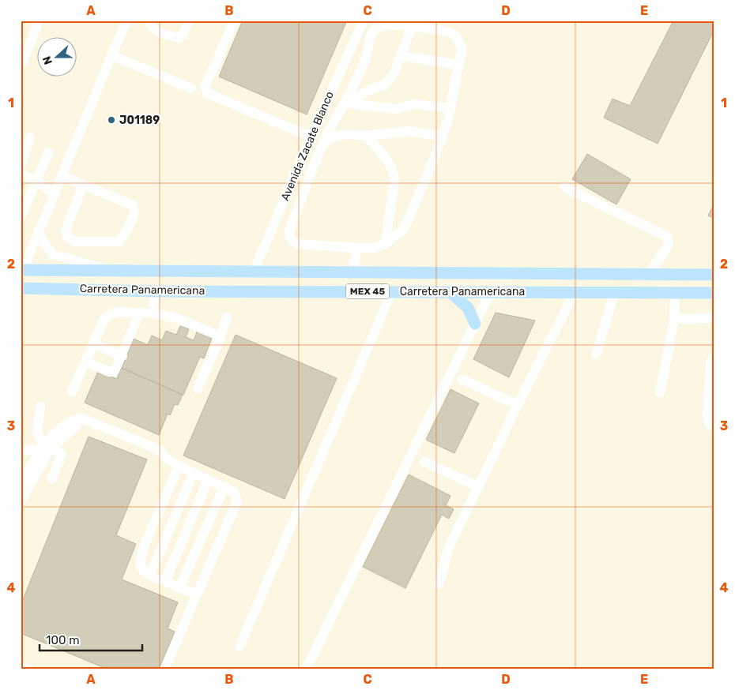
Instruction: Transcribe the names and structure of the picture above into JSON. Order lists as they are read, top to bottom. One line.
{"streets":{"main road":["Carretera Panamericana","MEX 45"],"street":["Avenida Zacate Blanco"]},"crossings":[["Avenida Zacate Blanco","Carretera Panamericana"]],"places":["J01189"],"scale_bar":"100 m","north":"left","grid":{"columns":["A","B","C","D","E"],"rows":["1","2","3","4"]}}
